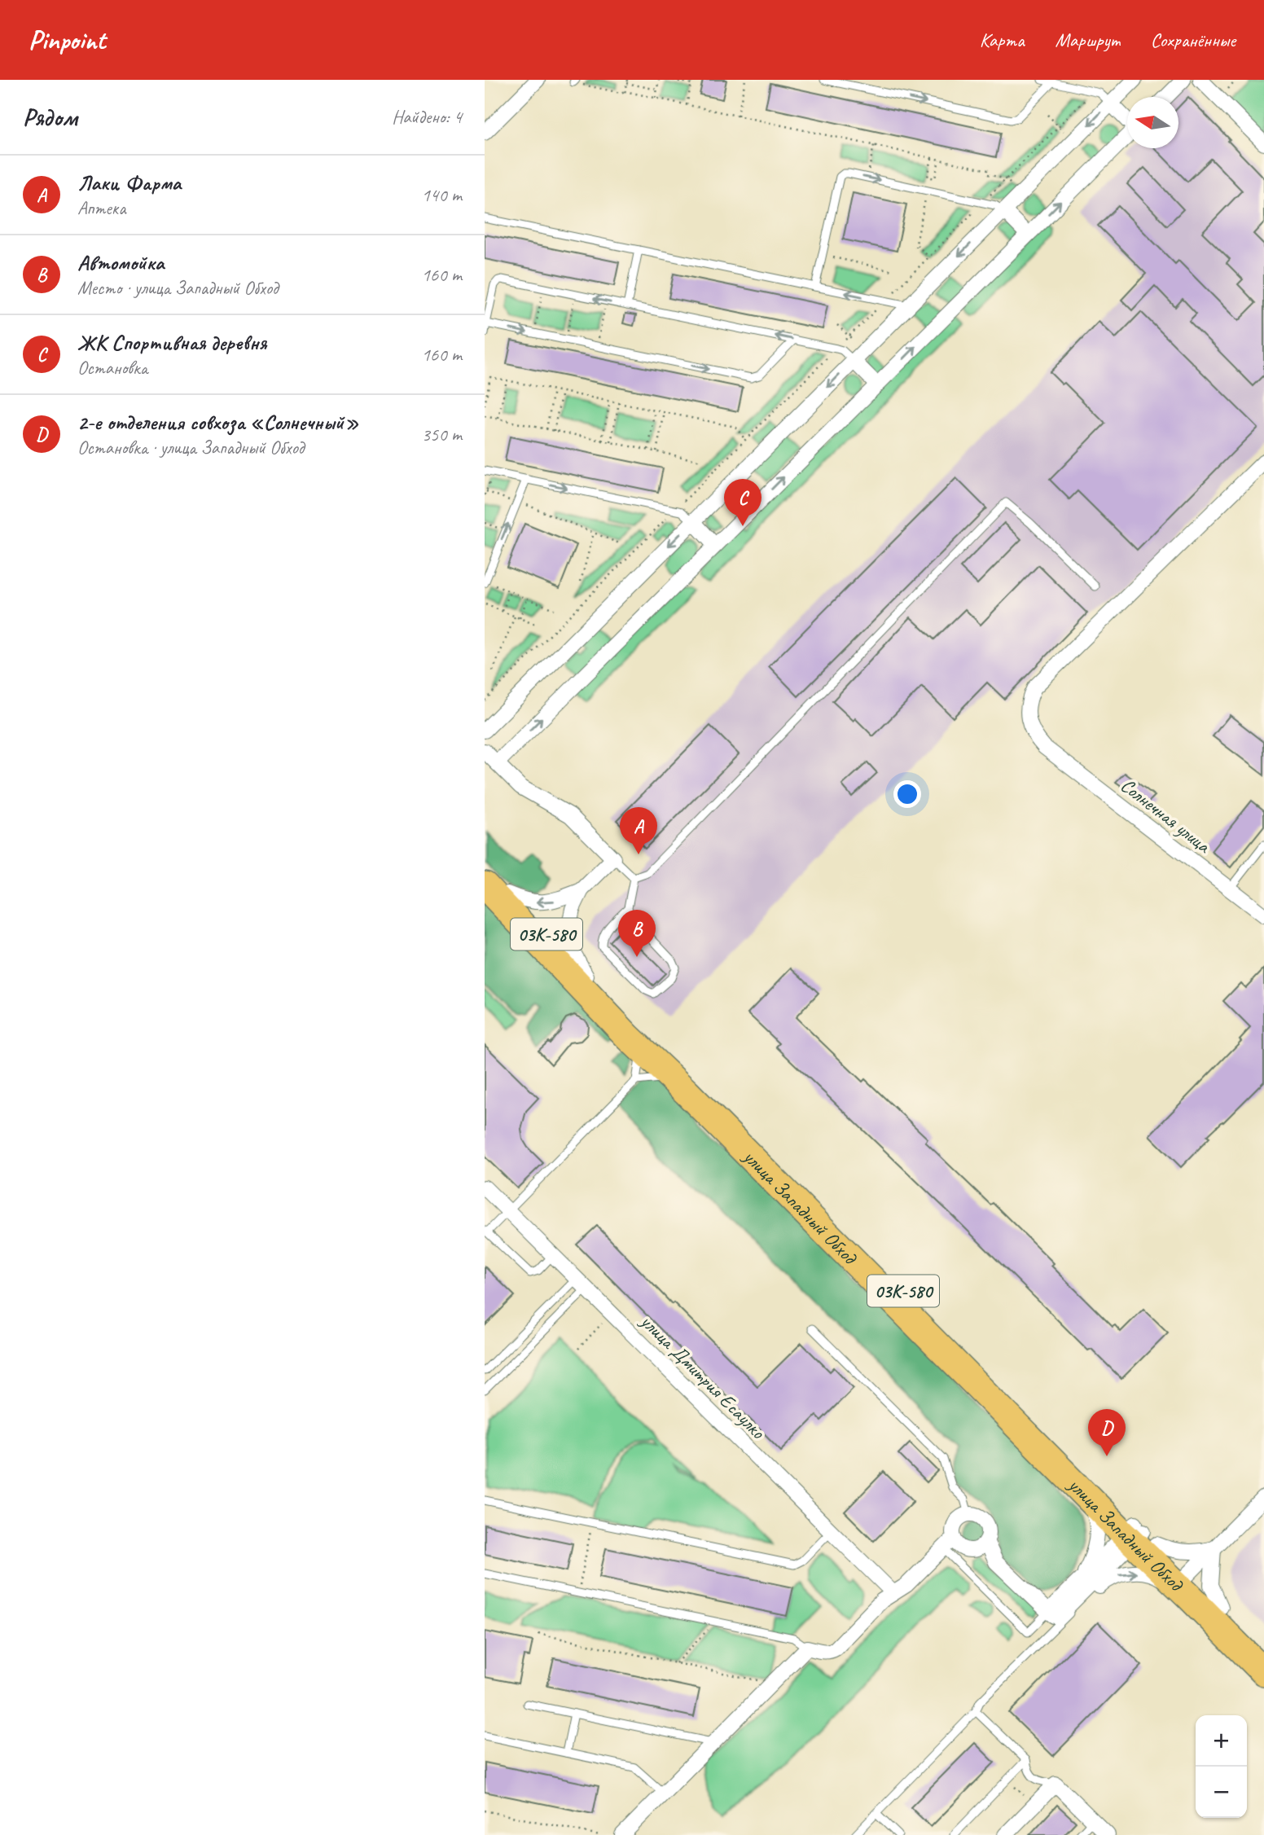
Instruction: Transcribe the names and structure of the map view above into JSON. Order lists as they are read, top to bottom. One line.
{"streets":{"highway":["03К-580","улица Западный Обход"],"street":["Солнечная улица","улица Дмитрия Есаулко"]},"north":"left","page":{"header":"Pinpoint","nav":["Карта","Маршрут","Сохранённые"],"heading":["Рядом","Найдено: 4"],"list":[{"mark":"A","name":"Лаки Фарма","note":"Аптека","value":"140 m"},{"mark":"B","name":"Автомойка","note":"Место · улица Западный Обход","value":"160 m"},{"mark":"C","name":"ЖК Спортивная деревня","note":"Остановка","value":"160 m"},{"mark":"D","name":"2-е отделения совхоза «Солнечный»","note":"Остановка · улица Западный Обход","value":"350 m"}],"pins":["C","A","B","D"],"map_buttons":["+","−"]}}
